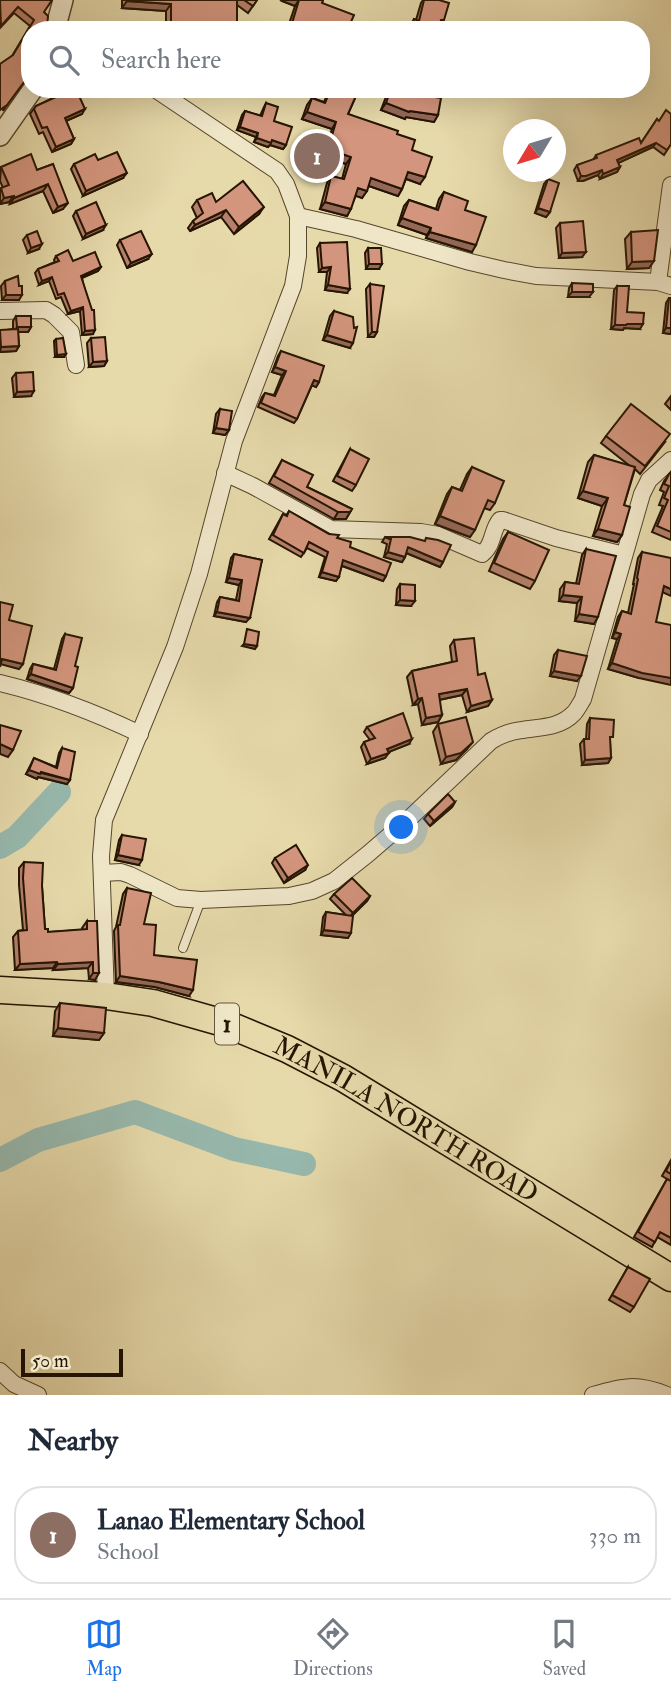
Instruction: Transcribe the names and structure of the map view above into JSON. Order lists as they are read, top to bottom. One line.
{"streets":{"highway":["1","MANILA NORTH ROAD"]},"scale_bar":"50 m","north":"bottom left","page":{"search":"Search here","pins":"1","scale":"50 m","heading":"Nearby","list":[{"mark":"1","name":"Lanao Elementary School","note":"School","value":"330 m"}],"nav":["Map","Directions","Saved"]}}
